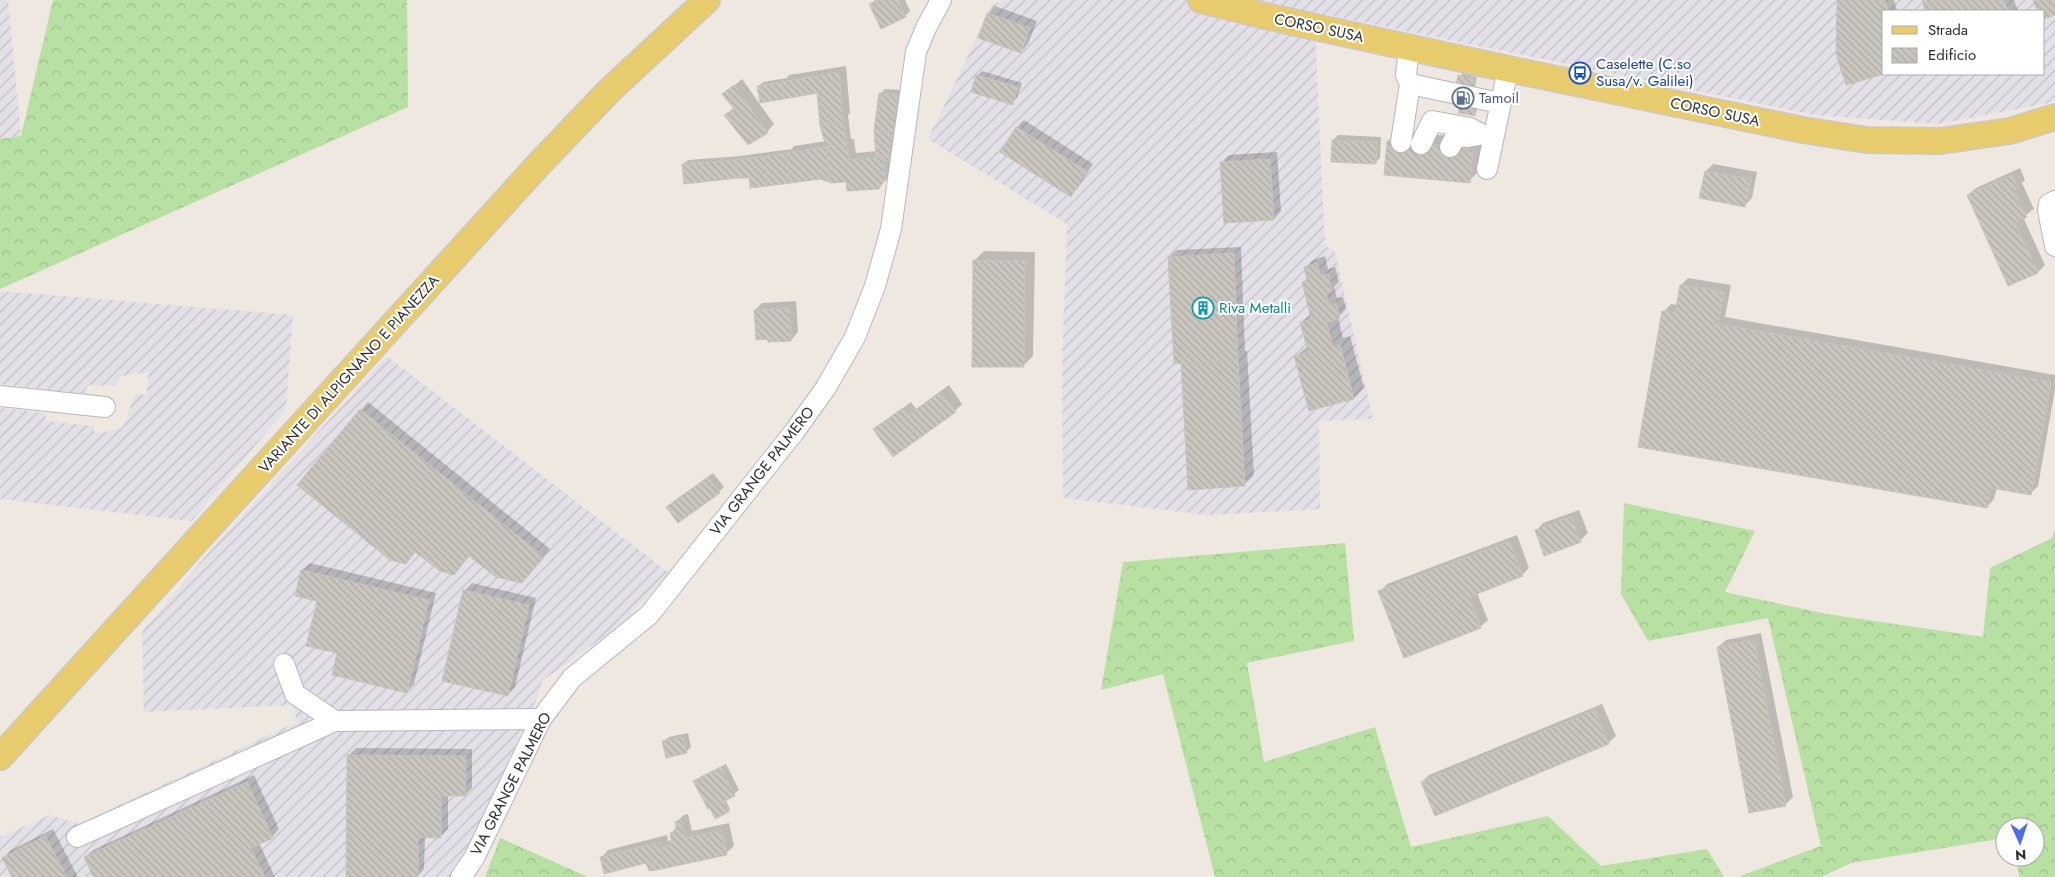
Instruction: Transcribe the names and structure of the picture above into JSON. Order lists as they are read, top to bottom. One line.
{"streets":{"main road":["CORSO SUSA","VARIANTE DI ALPIGNANO E PIANEZZA"],"street":["VIA GRANGE PALMERO"]},"places":{"bus stop":["Caselette (C.so Susa/v. Galilei)"],"fuel station":["Tamoil"],"building":["Riva Metalli"]},"legend":["Strada","Edificio"],"north":"bottom"}
